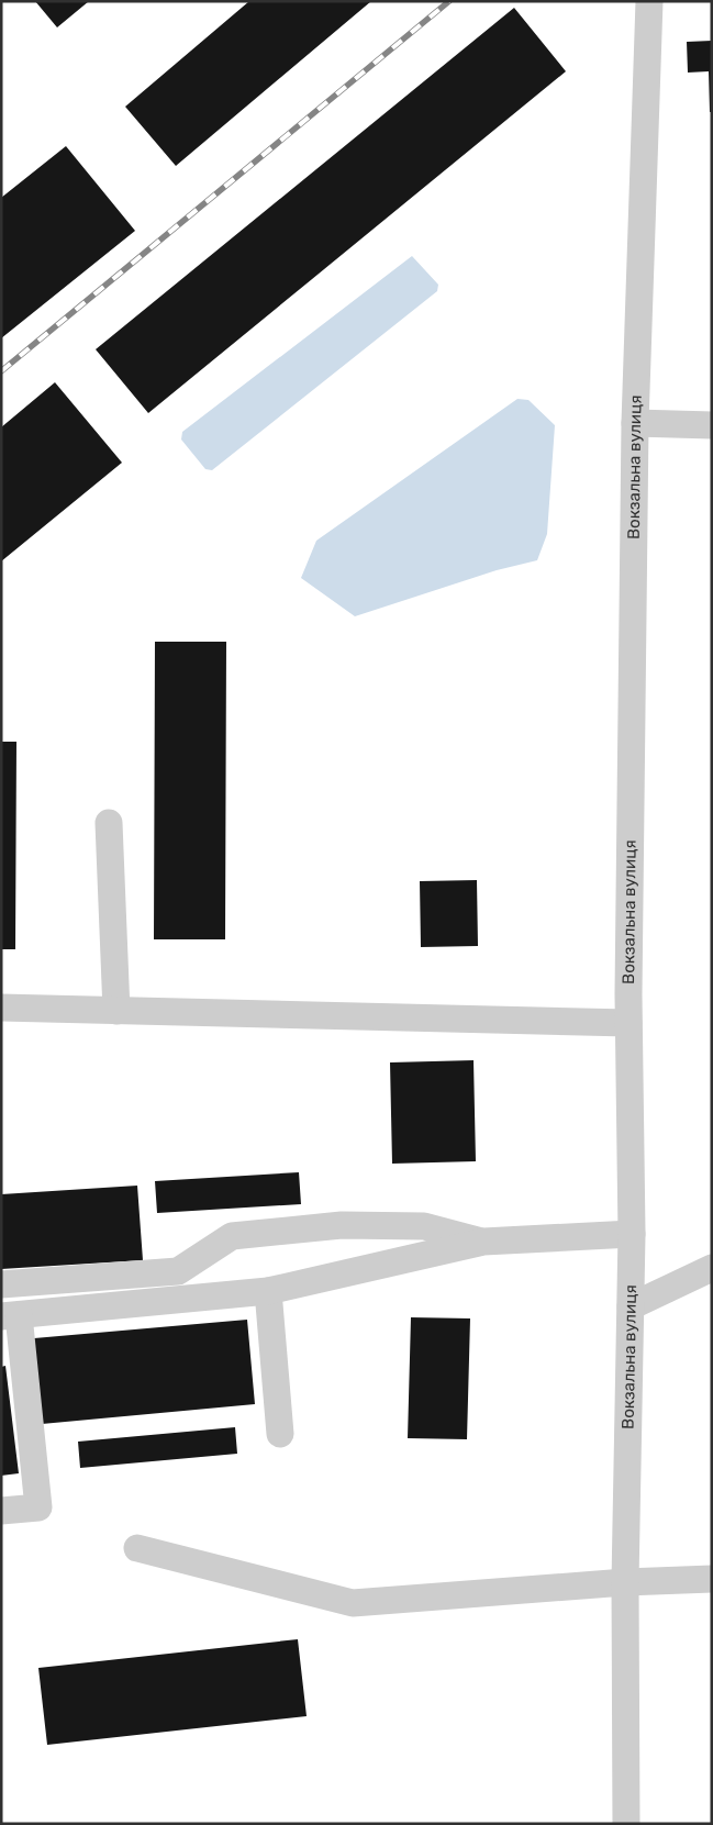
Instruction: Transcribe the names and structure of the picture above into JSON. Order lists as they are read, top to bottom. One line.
{"streets":{"street":["Вокзальна вулиця"]}}
